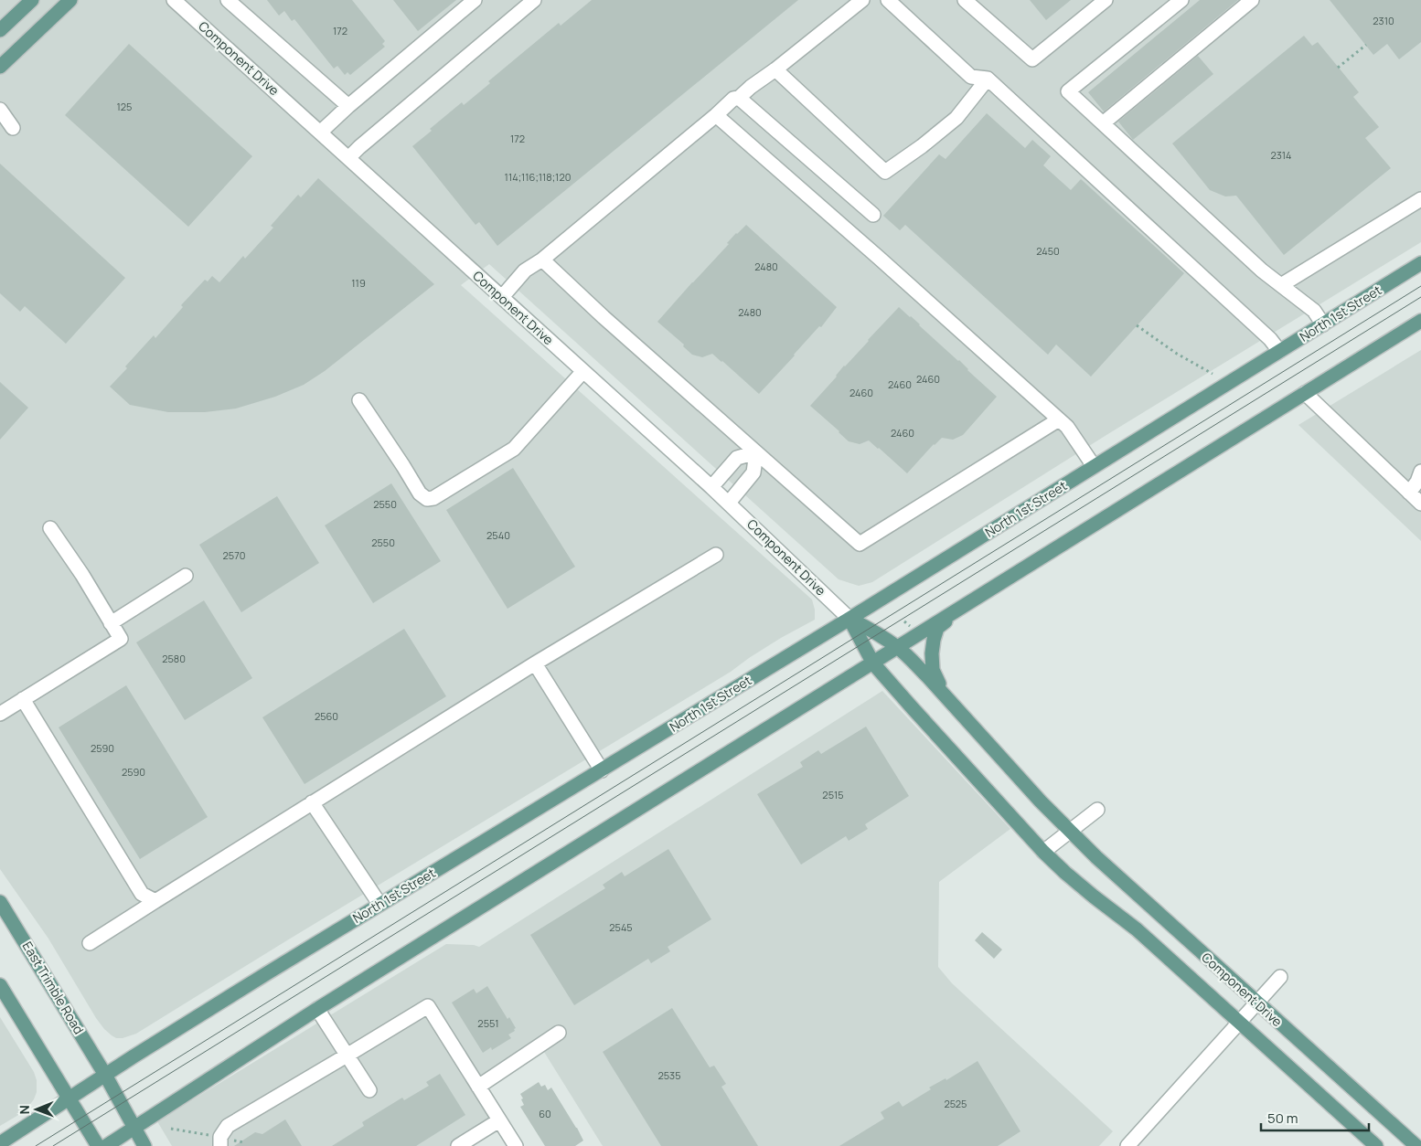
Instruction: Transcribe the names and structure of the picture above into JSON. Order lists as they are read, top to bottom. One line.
{"streets":{"main road":["Component Drive","North 1st Street","East Trimble Road"]},"crossings":[["Component Drive","North 1st Street"],["North 1st Street","East Trimble Road"]],"house_numbers":["2310","172","125","172","2314","114;116;118;120","2450","2480","119","2480","2460","2460","2460","2460","2550","2540","2550","2570","2580","2560","2590","2590","2515","2545","2551","2535","2525","60"],"scale_bar":"50 m","north":"left"}
